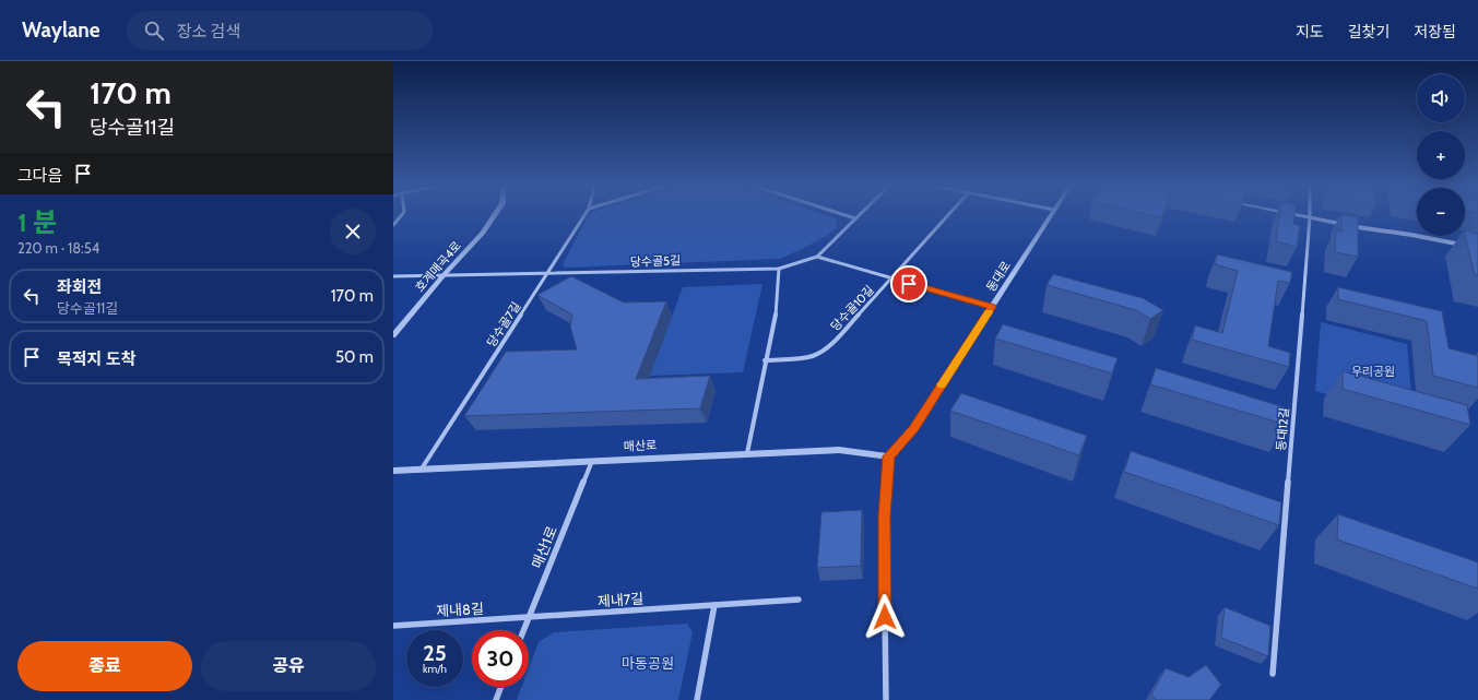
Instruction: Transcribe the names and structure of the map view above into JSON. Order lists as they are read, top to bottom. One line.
{"streets":{"street":["당수골5길","호계매곡4로","동대로","당수골10길","당수골7길","동대12길","매산로","매산1로","제내7길","제내8길"]},"crossings":[["당수골5길","호계매곡4로"],["당수골5길","당수골7길"],["동대로","매산로"],["당수골7길","매산로"],["매산로","매산1로"],["매산1로","제내7길"],["매산1로","제내8길"],["제내7길","제내8길"]],"parks":["우리공원","마동공원"],"page":{"header":"Waylane","search":"장소 검색","nav":["지도","길찾기","저장됨"],"turn":["170 m","당수골11길"],"map_buttons":["+","−"],"then":"그다음","heading":["1 분","220 m · 18:54"],"list":[{"name":"좌회전","note":"당수골11길","value":"170 m"},{"name":"목적지 도착","value":"50 m"}],"speed":"25 km/h","limit":"30","buttons":["종료","공유"]}}
